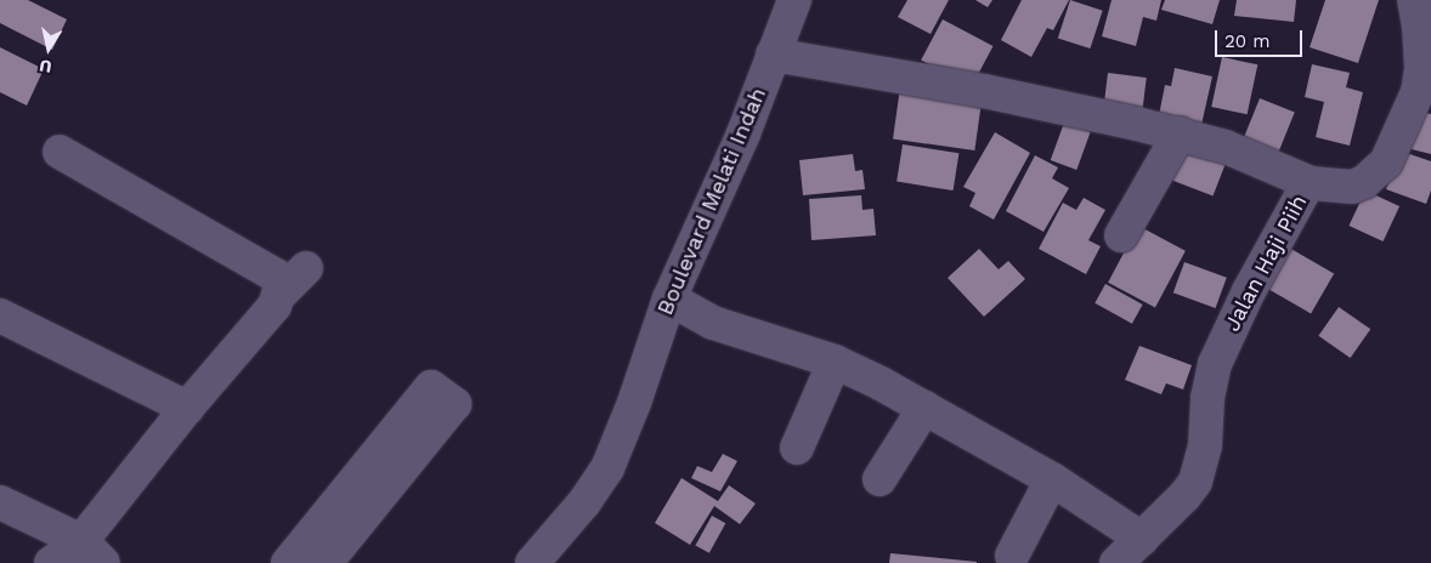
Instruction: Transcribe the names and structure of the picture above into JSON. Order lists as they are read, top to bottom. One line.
{"streets":{"street":["Boulevard Melati Indah","Jalan Haji Piih"]},"scale_bar":"20 m","north":"bottom"}
